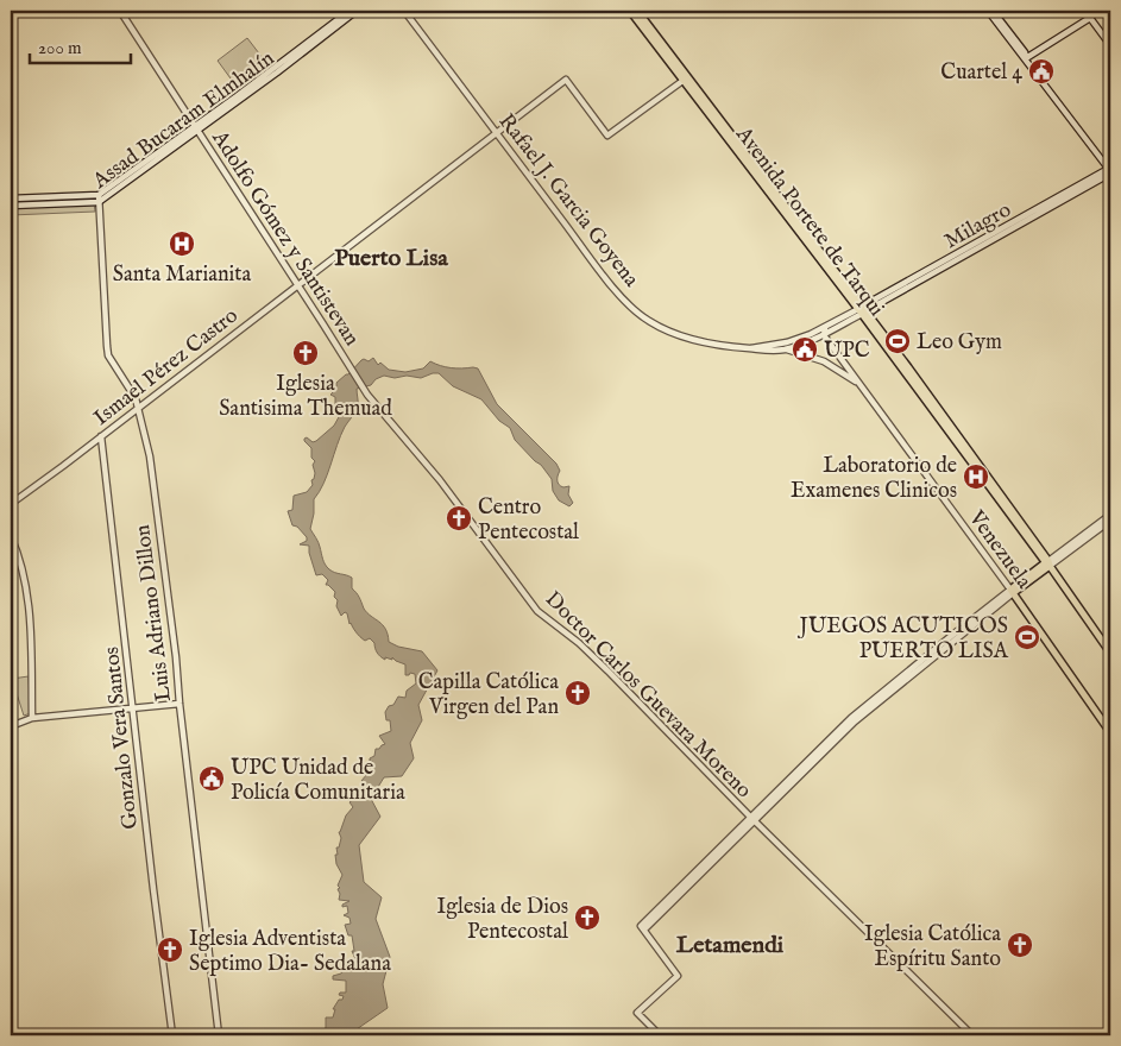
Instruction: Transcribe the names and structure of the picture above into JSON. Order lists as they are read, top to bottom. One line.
{"streets":{"main road":["Avenida Portete de Tarqui","Venezuela"],"street":["Assad Bucaram Elmhalín","Rafael J. Garcia Goyena","Milagro","Adolfo Gómez y Santistevan","Ismael Pérez Castro","Luis Adriano Dillon","Doctor Carlos Guevara Moreno","Gonzalo Vera Santos"]},"crossings":[["Assad Bucaram Elmhalín","Adolfo Gómez y Santistevan"],["Assad Bucaram Elmhalín","Luis Adriano Dillon"],["Rafael J. Garcia Goyena","Avenida Portete de Tarqui"],["Rafael J. Garcia Goyena","Milagro"],["Rafael J. Garcia Goyena","Ismael Pérez Castro"],["Rafael J. Garcia Goyena","Venezuela"],["Avenida Portete de Tarqui","Milagro"],["Avenida Portete de Tarqui","Ismael Pérez Castro"],["Adolfo Gómez y Santistevan","Ismael Pérez Castro"],["Adolfo Gómez y Santistevan","Doctor Carlos Guevara Moreno"],["Ismael Pérez Castro","Luis Adriano Dillon"],["Ismael Pérez Castro","Gonzalo Vera Santos"]],"districts":["Puerto Lisa","Letamendi"],"places":{"public building":["Cuartel 4","UPC","UPC Unidad de Policía Comunitaria"],"hospital":["Santa Marianita","Laboratorio de Examenes Clinicos"],"sports":["Leo Gym","JUEGOS ACUTICOS PUERTO LISA"],"church":["Iglesia Santisima Themuad","Centro Pentecostal","Capilla Católica Virgen del Pan","Iglesia de Dios Pentecostal","Iglesia Católica Espíritu Santo","Iglesia Adventista Septimo Dia- Sedalana"]},"scale_bar":"200 m"}
